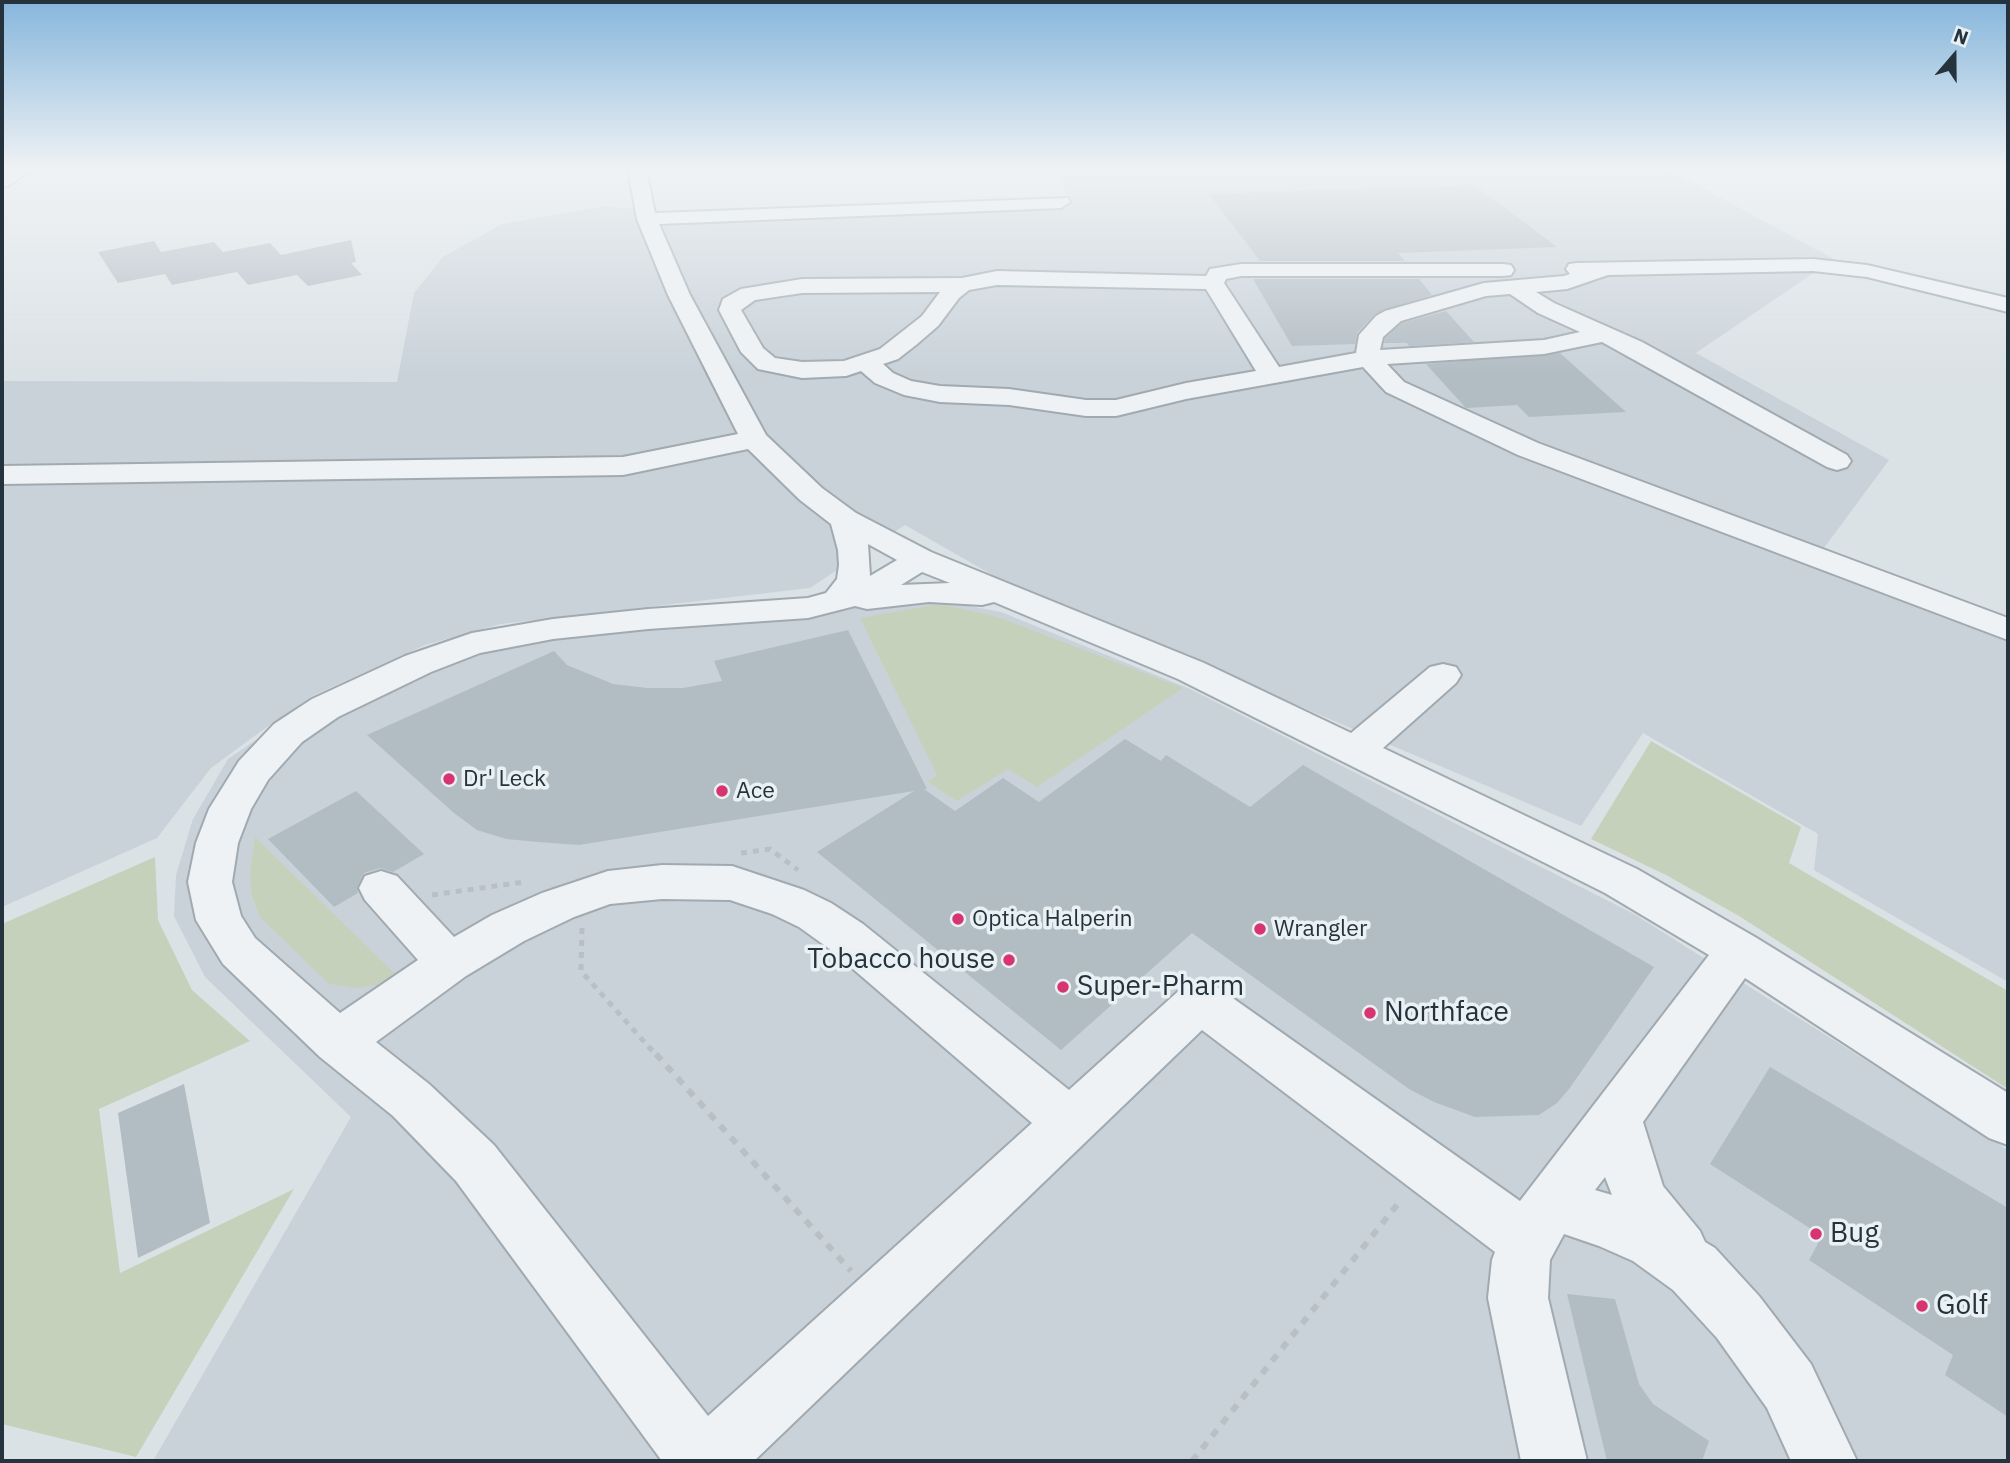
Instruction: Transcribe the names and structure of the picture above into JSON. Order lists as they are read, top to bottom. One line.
{"places":["Dr' Leck","Ace","Optica Halperin","Wrangler","Tobacco house","Super-Pharm","Northface","Bug","Golf"],"north":"top"}
